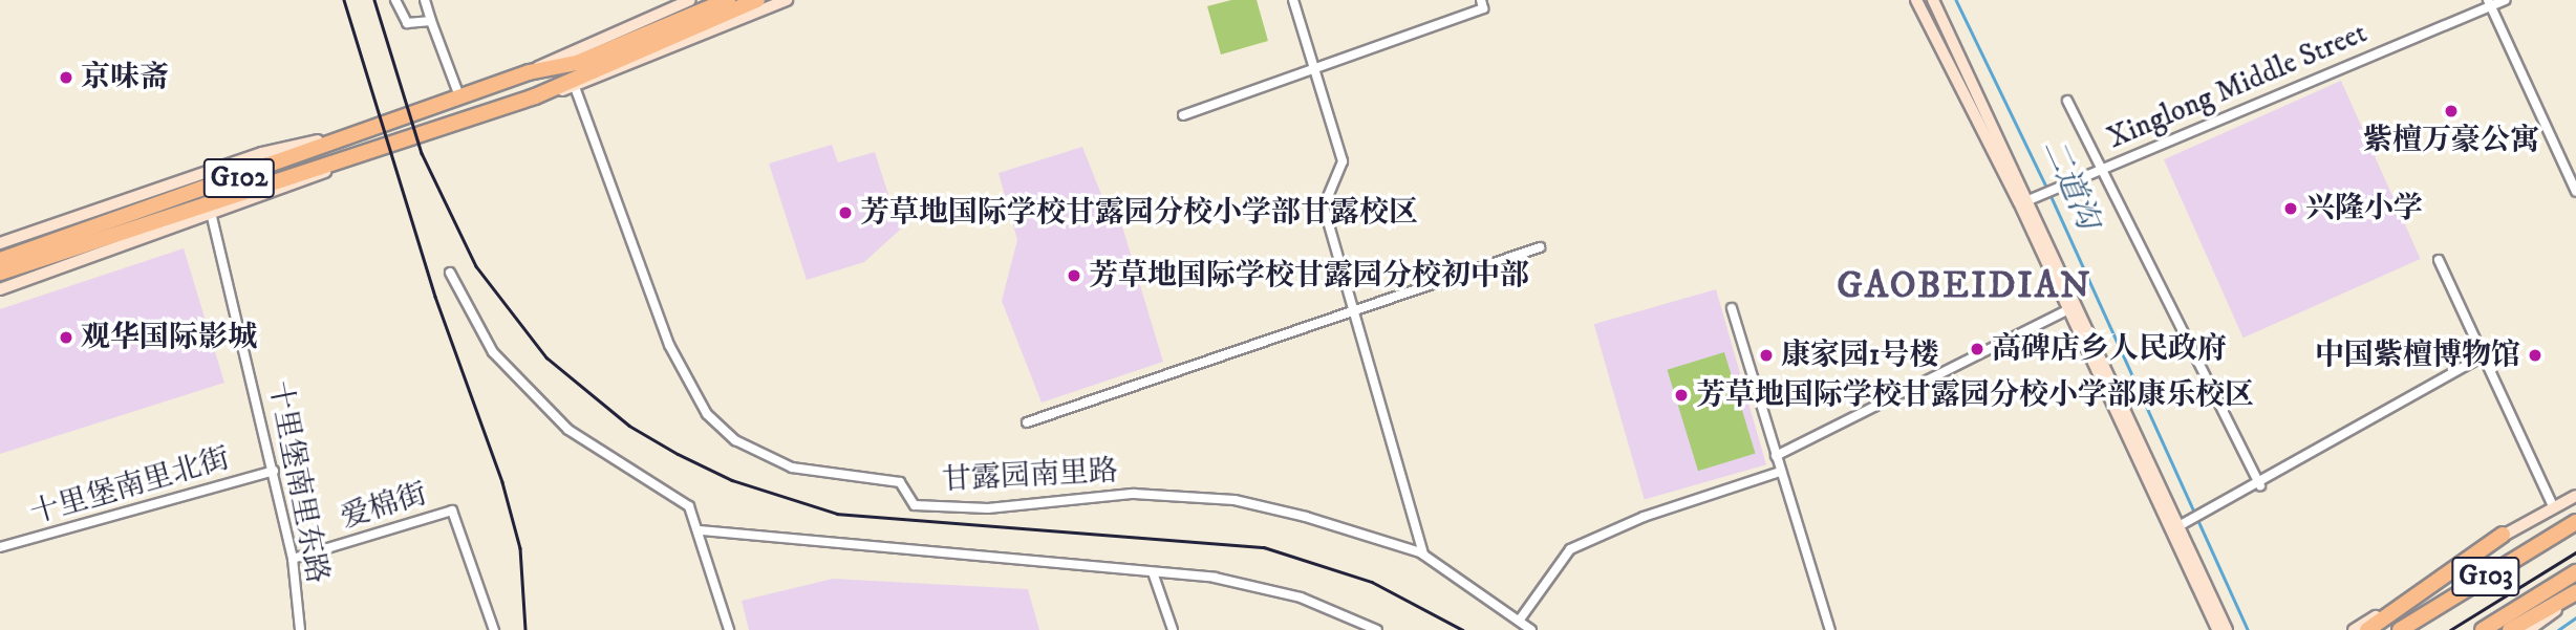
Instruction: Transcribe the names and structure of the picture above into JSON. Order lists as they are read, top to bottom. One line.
{"streets":{"highway":["G102","G103"],"street":["Xinglong Middle Street","甘露园南里路","十里堡南里东路","十里堡南里北街","爱棉街"]},"crossings":[["十里堡南里东路","十里堡南里北街"],["十里堡南里东路","爱棉街"]],"districts":["GAOBEIDIAN"],"water":["二道沟"],"places":["京味斋","紫檀万豪公寓","兴隆小学","芳草地国际学校甘露园分校小学部甘露校区","芳草地国际学校甘露园分校初中部","观华国际影城","高碑店乡人民政府","康家园1号楼","中国紫檀博物馆","芳草地国际学校甘露园分校小学部康乐校区"]}
